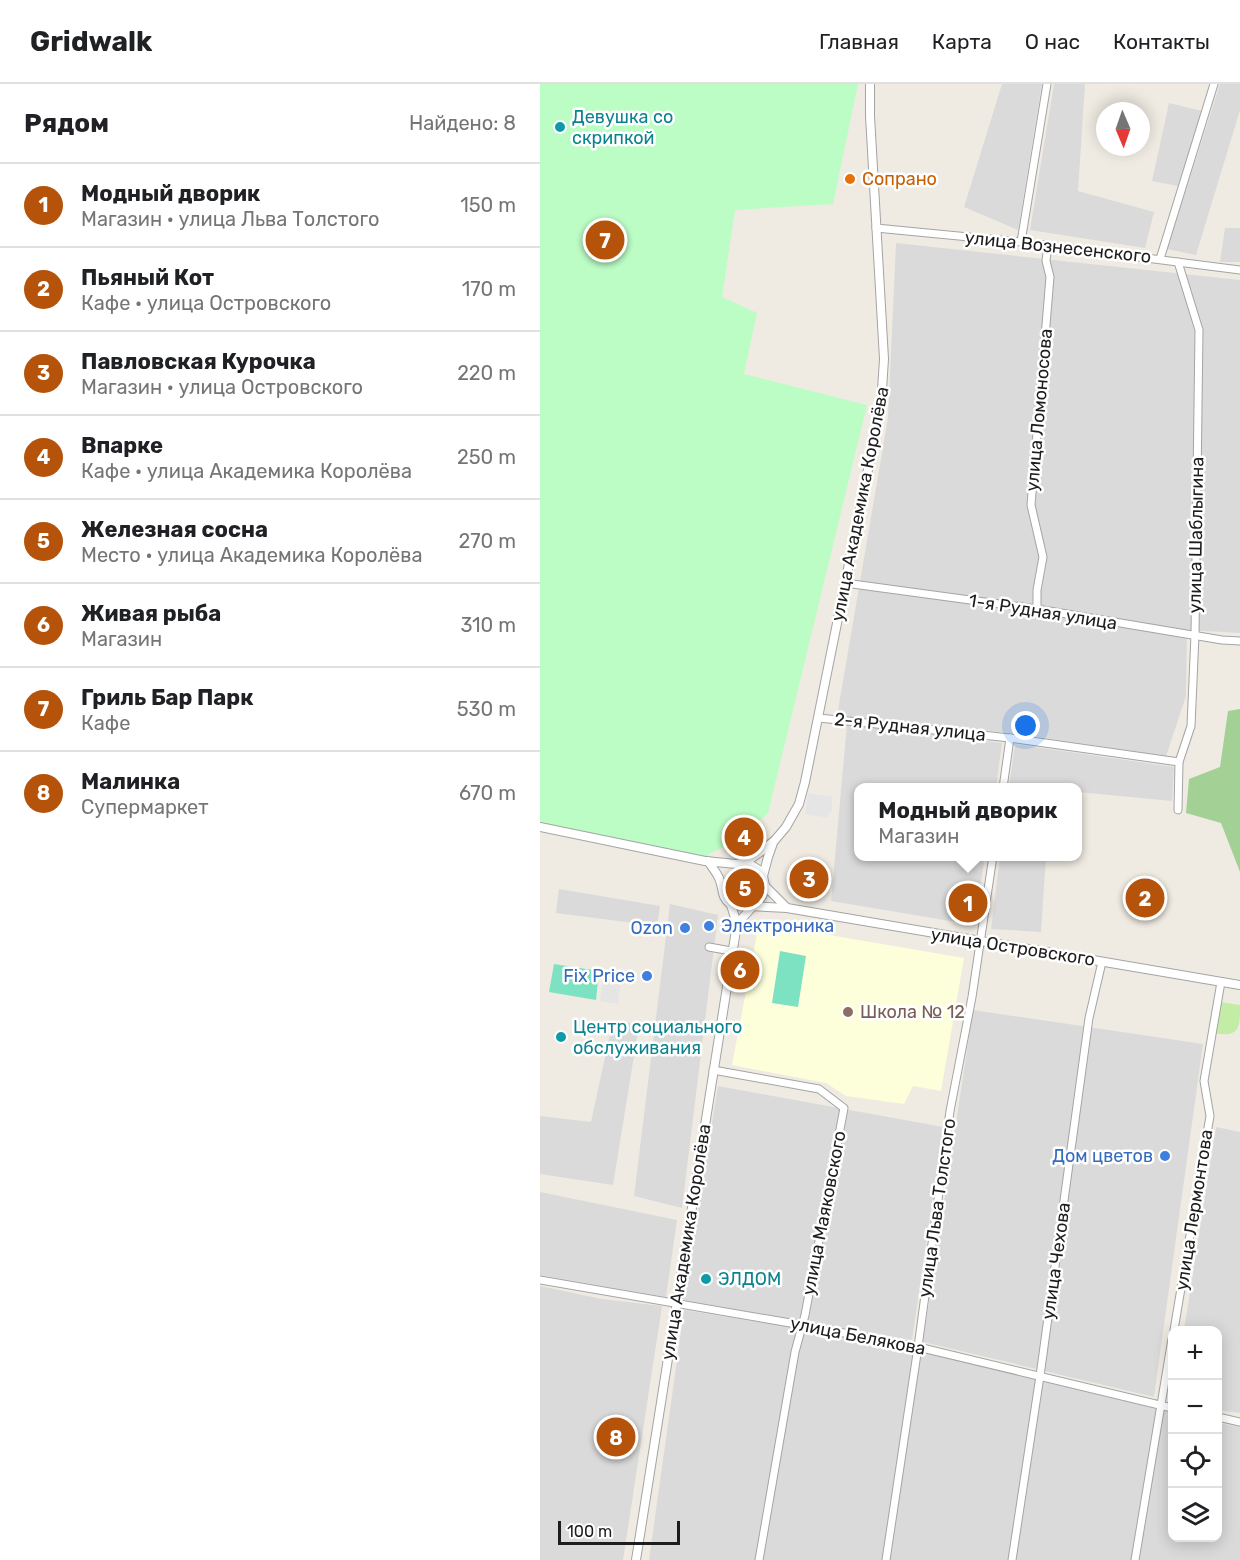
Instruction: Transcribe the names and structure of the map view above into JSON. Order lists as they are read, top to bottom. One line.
{"streets":{"street":["улица Вознесенского","улица Ломоносова","улица Академика Королёва","улица Шаблыгина","1-я Рудная улица","2-я Рудная улица","улица Островского","улица Льва Толстого","улица Лермонтова","улица Маяковского","улица Чехова","улица Белякова"]},"crossings":[["улица Вознесенского","улица Ломоносова"],["улица Вознесенского","улица Академика Королёва"],["улица Вознесенского","улица Шаблыгина"],["улица Ломоносова","1-я Рудная улица"],["улица Академика Королёва","1-я Рудная улица"],["улица Академика Королёва","2-я Рудная улица"],["улица Академика Королёва","улица Маяковского"],["улица Академика Королёва","улица Белякова"],["улица Шаблыгина","1-я Рудная улица"],["улица Шаблыгина","2-я Рудная улица"],["улица Островского","улица Льва Толстого"],["улица Островского","улица Лермонтова"],["улица Островского","улица Чехова"],["улица Льва Толстого","улица Белякова"],["улица Маяковского","улица Белякова"],["улица Чехова","улица Белякова"]],"places":["Девушка со скрипкой","Сопрано","Электроника","Ozon","Fix Price","Школа № 12","Центр социального обслуживания","Дом цветов","ЭЛДОМ"],"scale_bar":"100 m","north":"bottom","page":{"header":"Gridwalk","nav":["Главная","Карта","О нас","Контакты"],"heading":["Рядом","Найдено: 8"],"list":[{"mark":"1","name":"Модный дворик","note":"Магазин · улица Льва Толстого","value":"150 m"},{"mark":"2","name":"Пьяный Кот","note":"Кафе · улица Островского","value":"170 m"},{"mark":"3","name":"Павловская Курочка","note":"Магазин · улица Островского","value":"220 m"},{"mark":"4","name":"Впарке","note":"Кафе · улица Академика Королёва","value":"250 m"},{"mark":"5","name":"Железная сосна","note":"Место · улица Академика Королёва","value":"270 m"},{"mark":"6","name":"Живая рыба","note":"Магазин","value":"310 m"},{"mark":"7","name":"Гриль Бар Парк","note":"Кафе","value":"530 m"},{"mark":"8","name":"Малинка","note":"Супермаркет","value":"670 m"}],"pins":["7","4","3","5","2","1","6","8"],"popup":["Модный дворик","Магазин"],"map_buttons":["+","−"],"scale":"100 m"}}
